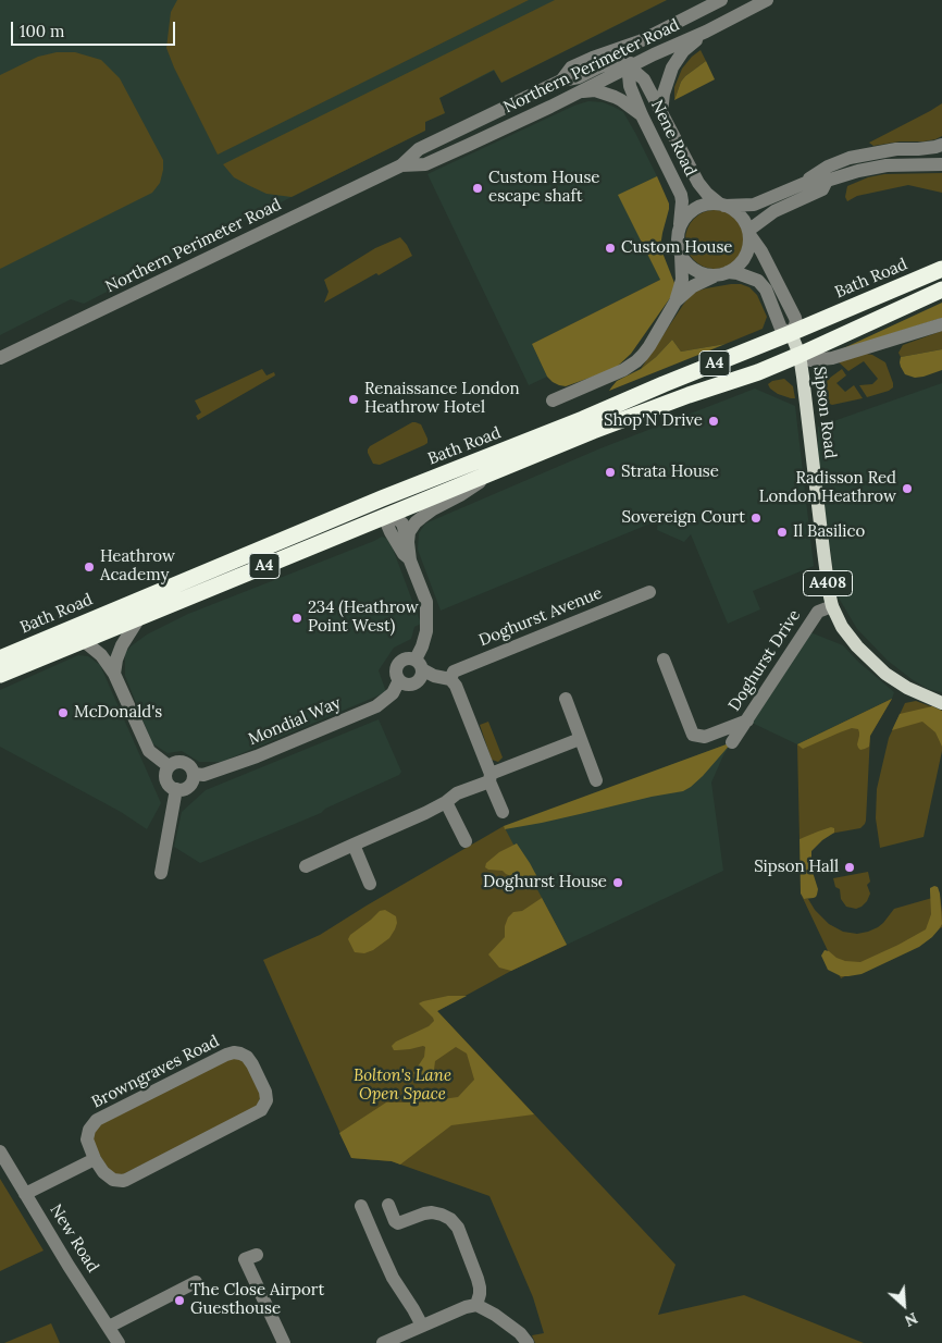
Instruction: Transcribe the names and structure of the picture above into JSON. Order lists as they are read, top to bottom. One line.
{"streets":{"highway":["Bath Road","A4"],"main road":["Sipson Road","A408"],"street":["Northern Perimeter Road","Nene Road","Doghurst Avenue","Doghurst Drive","Mondial Way","Browngraves Road","New Road"]},"crossings":[["Northern Perimeter Road","Nene Road"],["Bath Road","Sipson Road"],["Sipson Road","Doghurst Drive"]],"parks":["Bolton's Lane Open Space"],"places":["Custom House escape shaft","Custom House","Renaissance London Heathrow Hotel","Shop'N Drive","Strata House","Radisson Red London Heathrow","Sovereign Court","Il Basilico","Heathrow Academy","234 (Heathrow Point West)","McDonald's","Sipson Hall","Doghurst House","The Close Airport Guesthouse"],"scale_bar":"100 m","north":"bottom right"}
